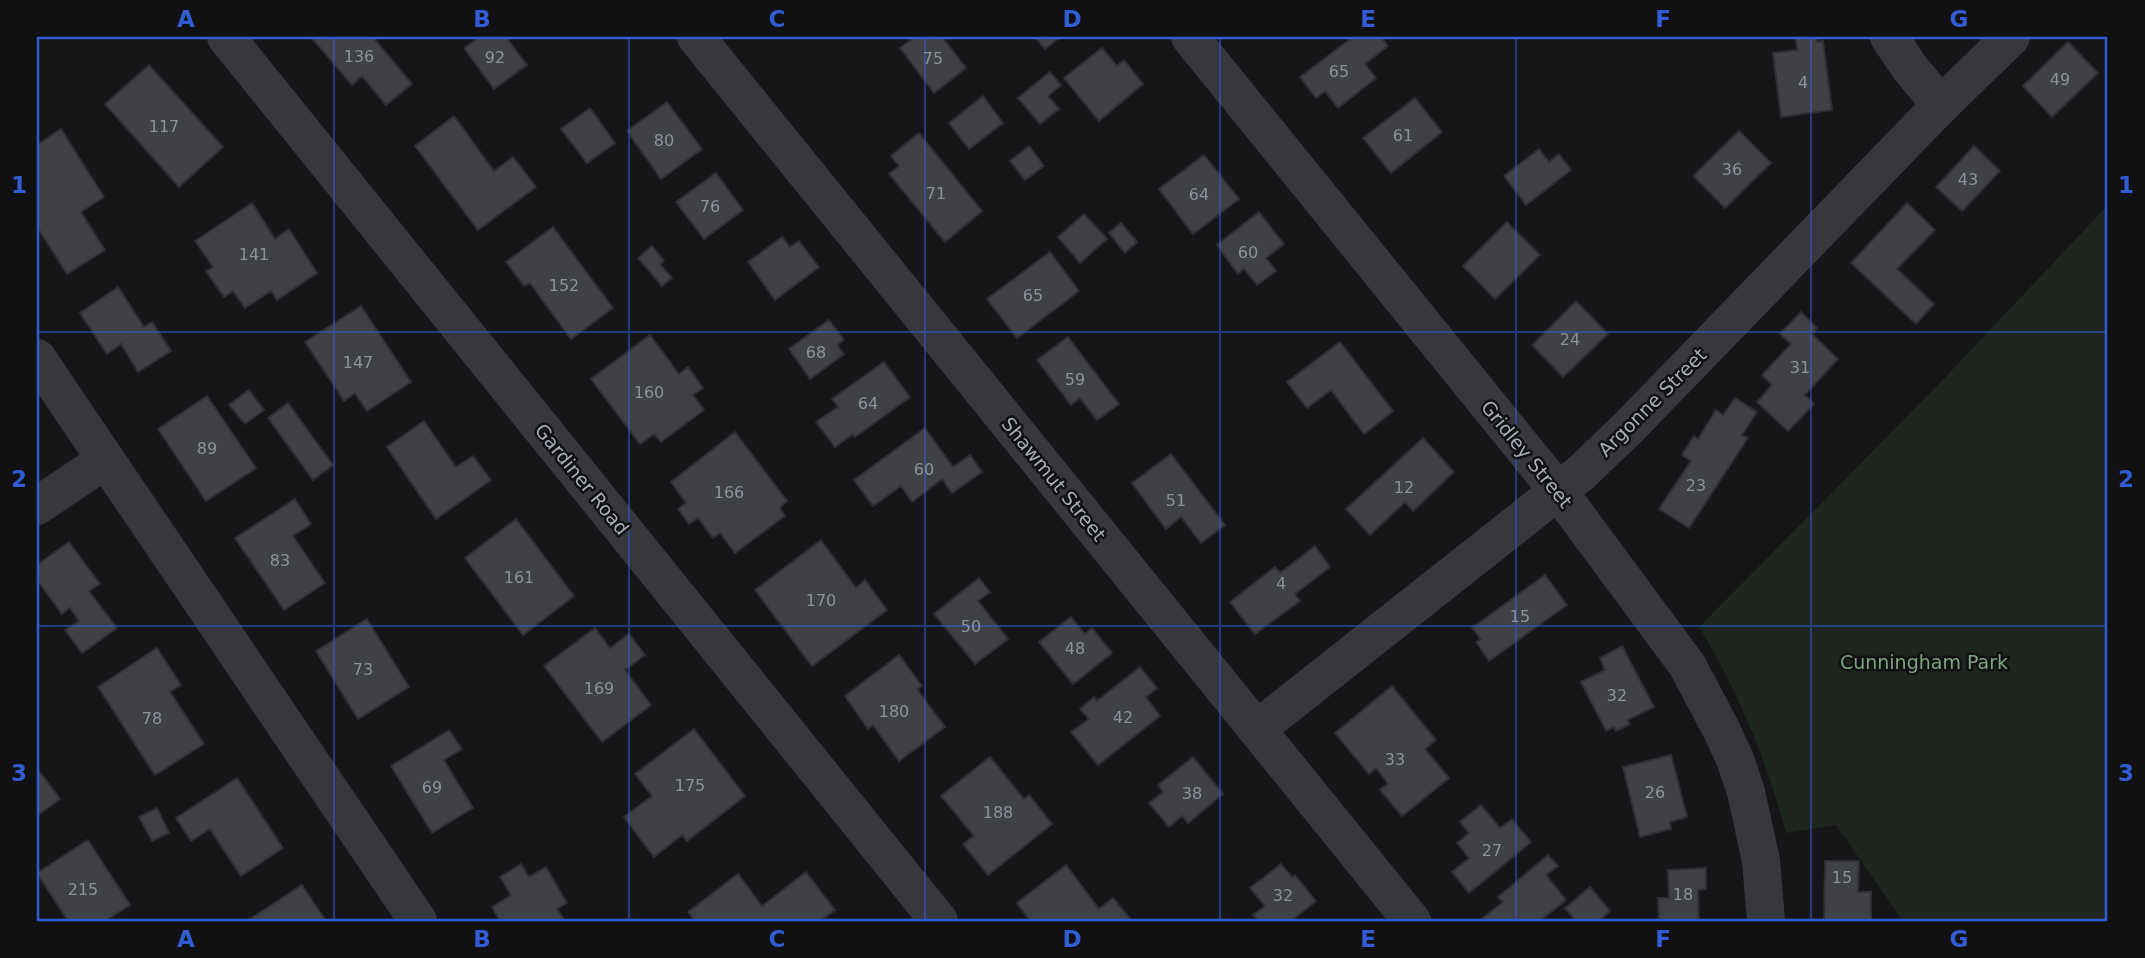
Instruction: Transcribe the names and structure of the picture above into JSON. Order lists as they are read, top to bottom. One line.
{"streets":{"street":["Argonne Street","Gridley Street","Gardiner Road","Shawmut Street"]},"crossings":[["Argonne Street","Gridley Street"],["Argonne Street","Shawmut Street"]],"parks":["Cunningham Park"],"house_numbers":["136","92","75","65","49","4","117","61","80","36","43","71","64","76","60","141","152","65","24","68","147","31","59","160","64","89","60","23","12","166","51","83","161","4","170","15","50","48","73","169","32","180","42","78","33","175","69","26","38","188","27","15","215","18","32"],"grid":{"columns":["A","B","C","D","E","F","G"],"rows":["1","2","3"]}}
